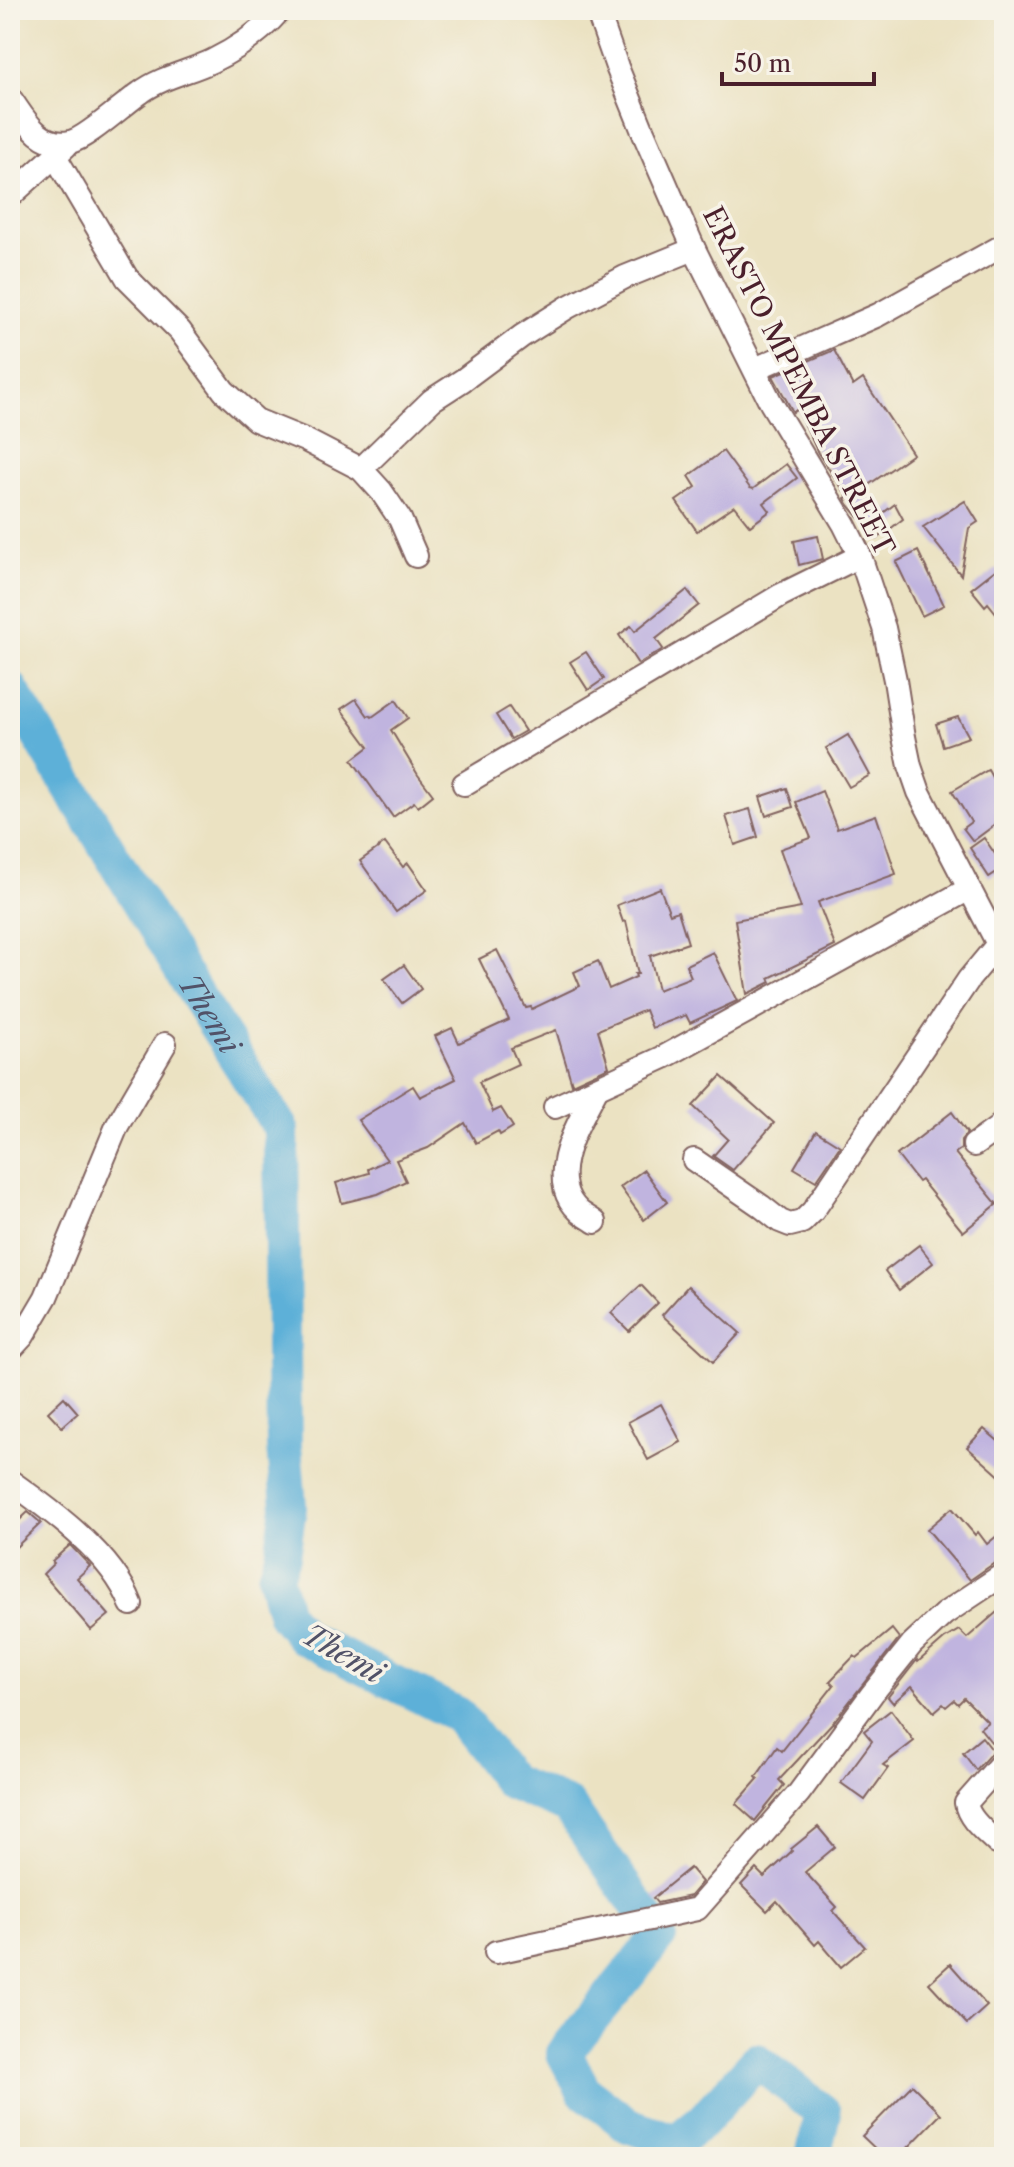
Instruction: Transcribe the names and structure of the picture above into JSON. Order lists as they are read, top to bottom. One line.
{"streets":{"street":["ERASTO MPEMBA STREET"]},"water":["Themi"],"scale_bar":"50 m"}
